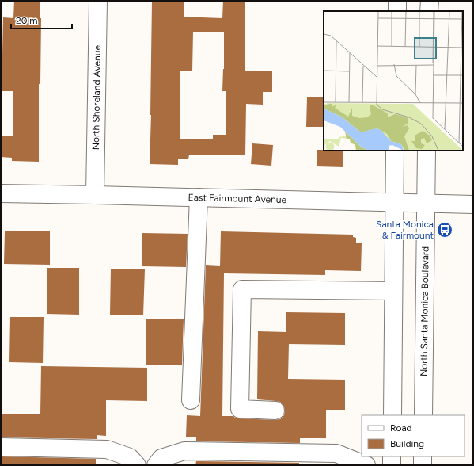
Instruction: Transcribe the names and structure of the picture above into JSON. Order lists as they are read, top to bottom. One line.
{"streets":{"street":["North Shoreland Avenue","East Fairmount Avenue","North Santa Monica Boulevard"]},"crossings":[["North Shoreland Avenue","East Fairmount Avenue"],["East Fairmount Avenue","North Santa Monica Boulevard"]],"places":{"bus stop":["Santa Monica & Fairmount"]},"legend":["Road","Building"],"scale_bar":"20 m"}
